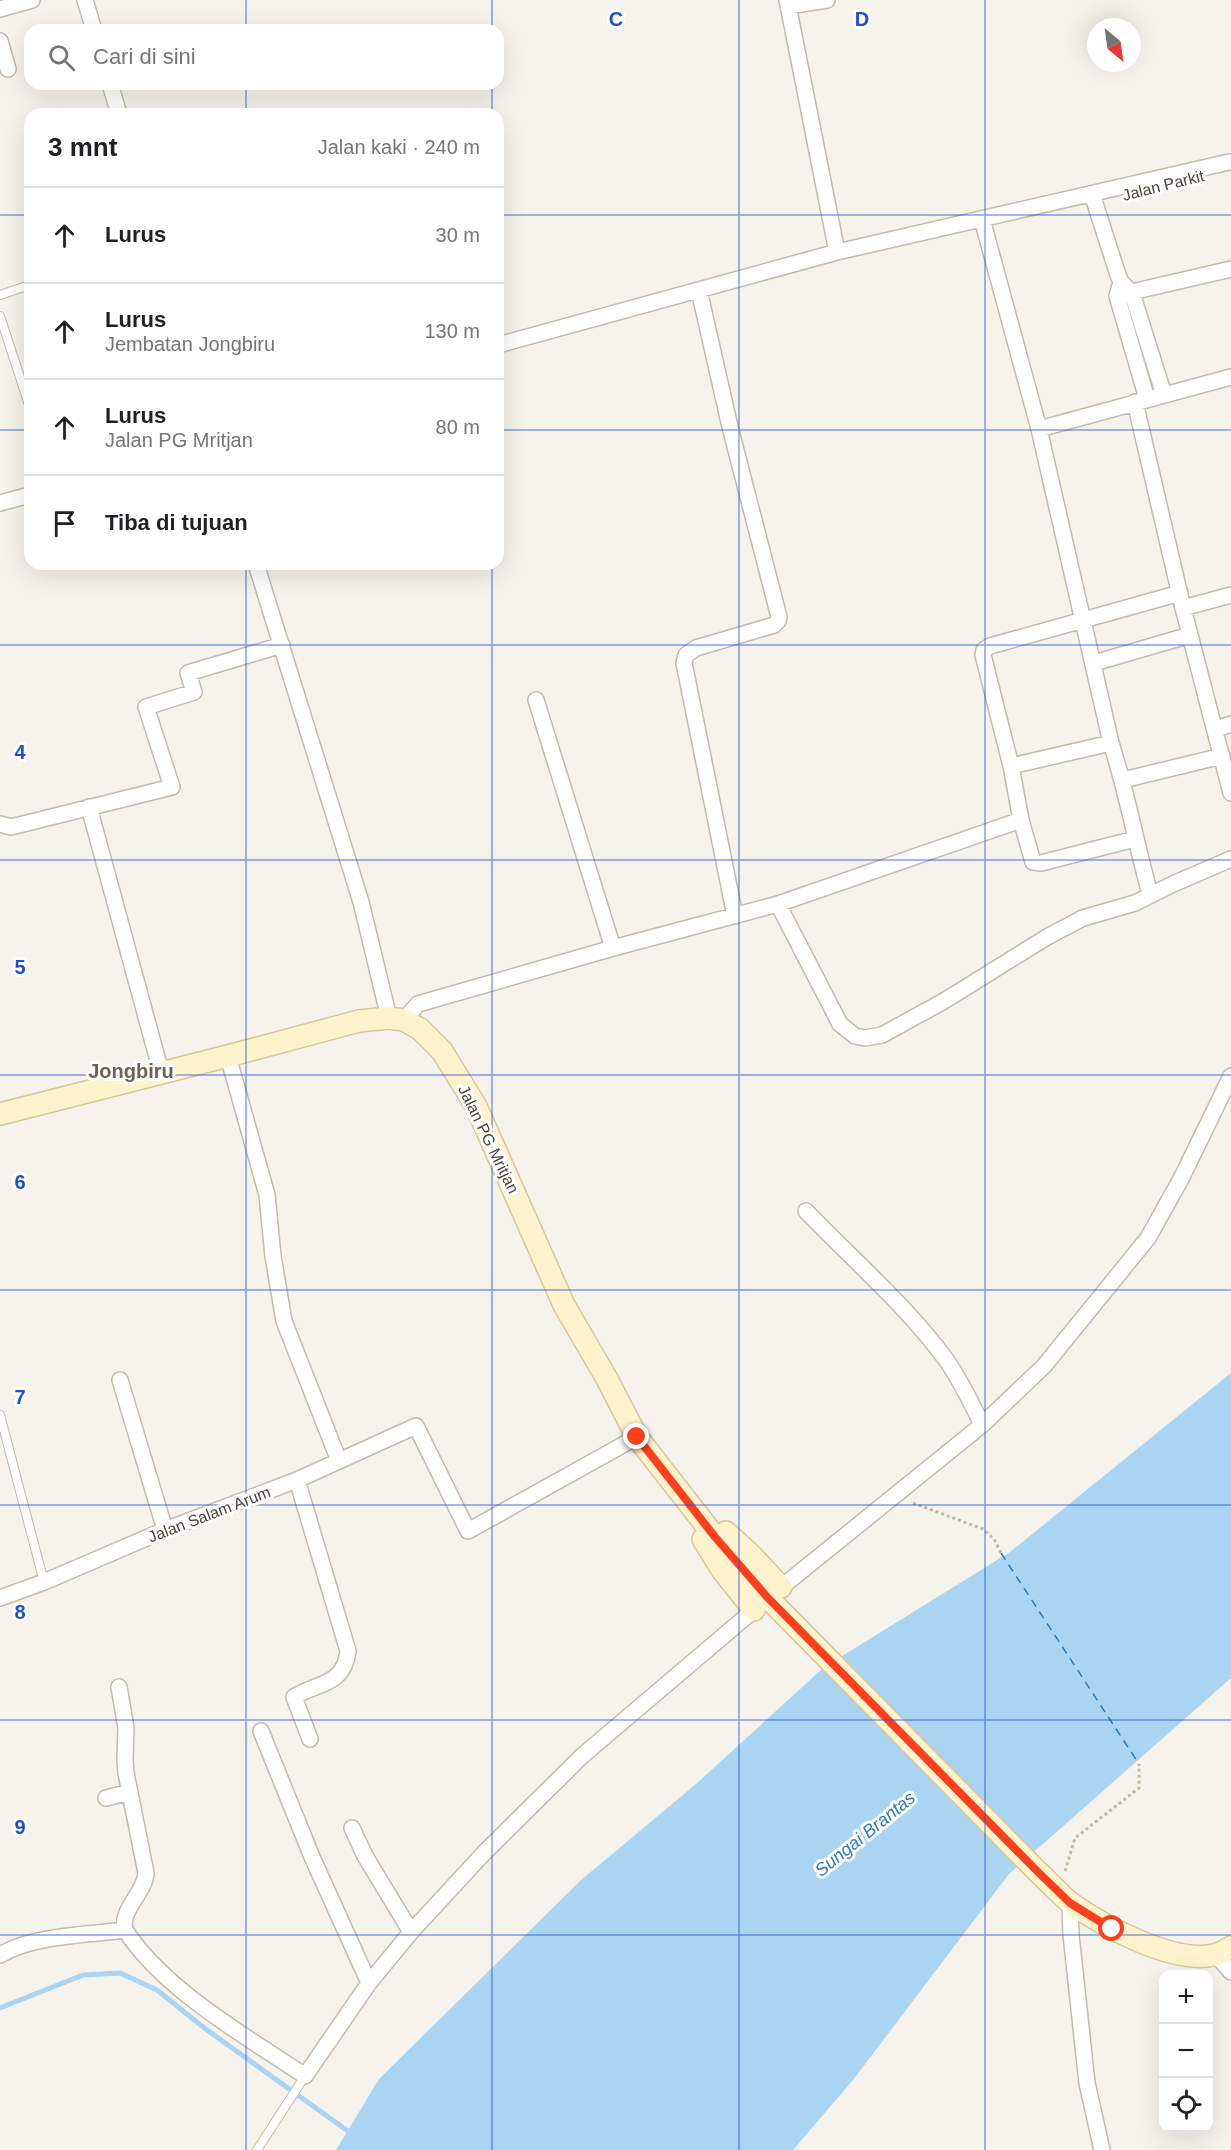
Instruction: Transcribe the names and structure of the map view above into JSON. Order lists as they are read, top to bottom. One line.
{"streets":{"main road":["Jalan PG Mritjan"],"street":["Jalan Salam Arum"]},"crossings":[["Jalan PG Mritjan","Jalan Salam Arum"]],"districts":["Jongbiru"],"water":["Sungai Brantas"],"north":"bottom right","page":{"search":"Cari di sini","heading":["3 mnt","Jalan kaki · 240 m"],"list":[["Lurus","30 m"],["Lurus","Jembatan Jongbiru","130 m"],["Lurus","Jalan PG Mritjan","80 m"],"Tiba di tujuan"],"map_buttons":["+","−"]},"grid":{"columns":["C","D"],"rows":["4","5","6","7","8","9"]}}
